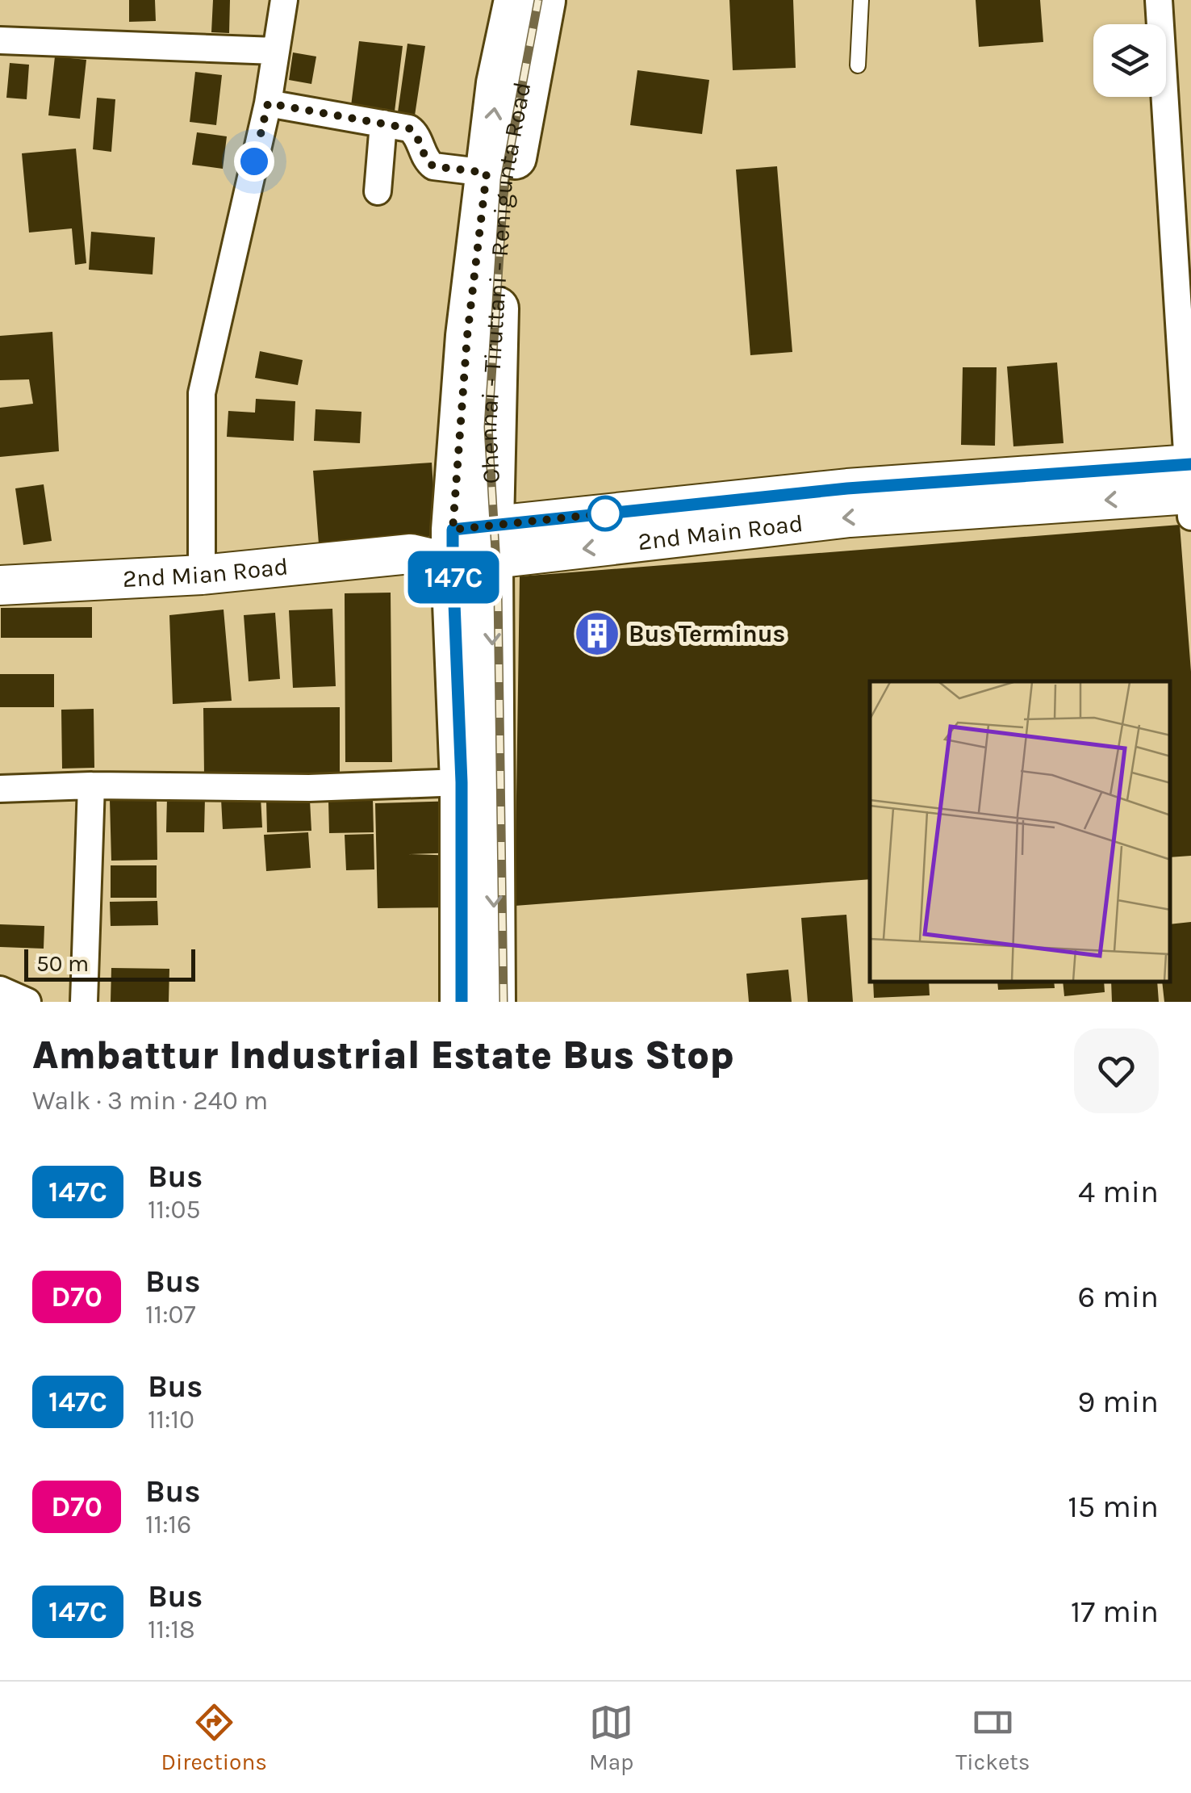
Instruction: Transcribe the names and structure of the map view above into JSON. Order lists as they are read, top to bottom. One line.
{"streets":{"main road":["Chennai - Tiruttani - Renigunta Road","2nd Main Road","2nd Mian Road"]},"crossings":[["Chennai - Tiruttani - Renigunta Road","2nd Main Road"],["2nd Main Road","2nd Mian Road"]],"places":{"building":["Bus Terminus"]},"lines":["bus line 147C"],"scale_bar":"50 m","page":{"on_map":"147C","scale":"50 m","heading":["Ambattur Industrial Estate Bus Stop","Walk · 3 min · 240 m"],"list":[{"mark":"147C","name":"Bus","note":"11:05","value":"4 min"},{"mark":"D70","name":"Bus","note":"11:07","value":"6 min"},{"mark":"147C","name":"Bus","note":"11:10","value":"9 min"},{"mark":"D70","name":"Bus","note":"11:16","value":"15 min"},{"mark":"147C","name":"Bus","note":"11:18","value":"17 min"}],"tabs":["Directions","Map","Tickets"]}}
